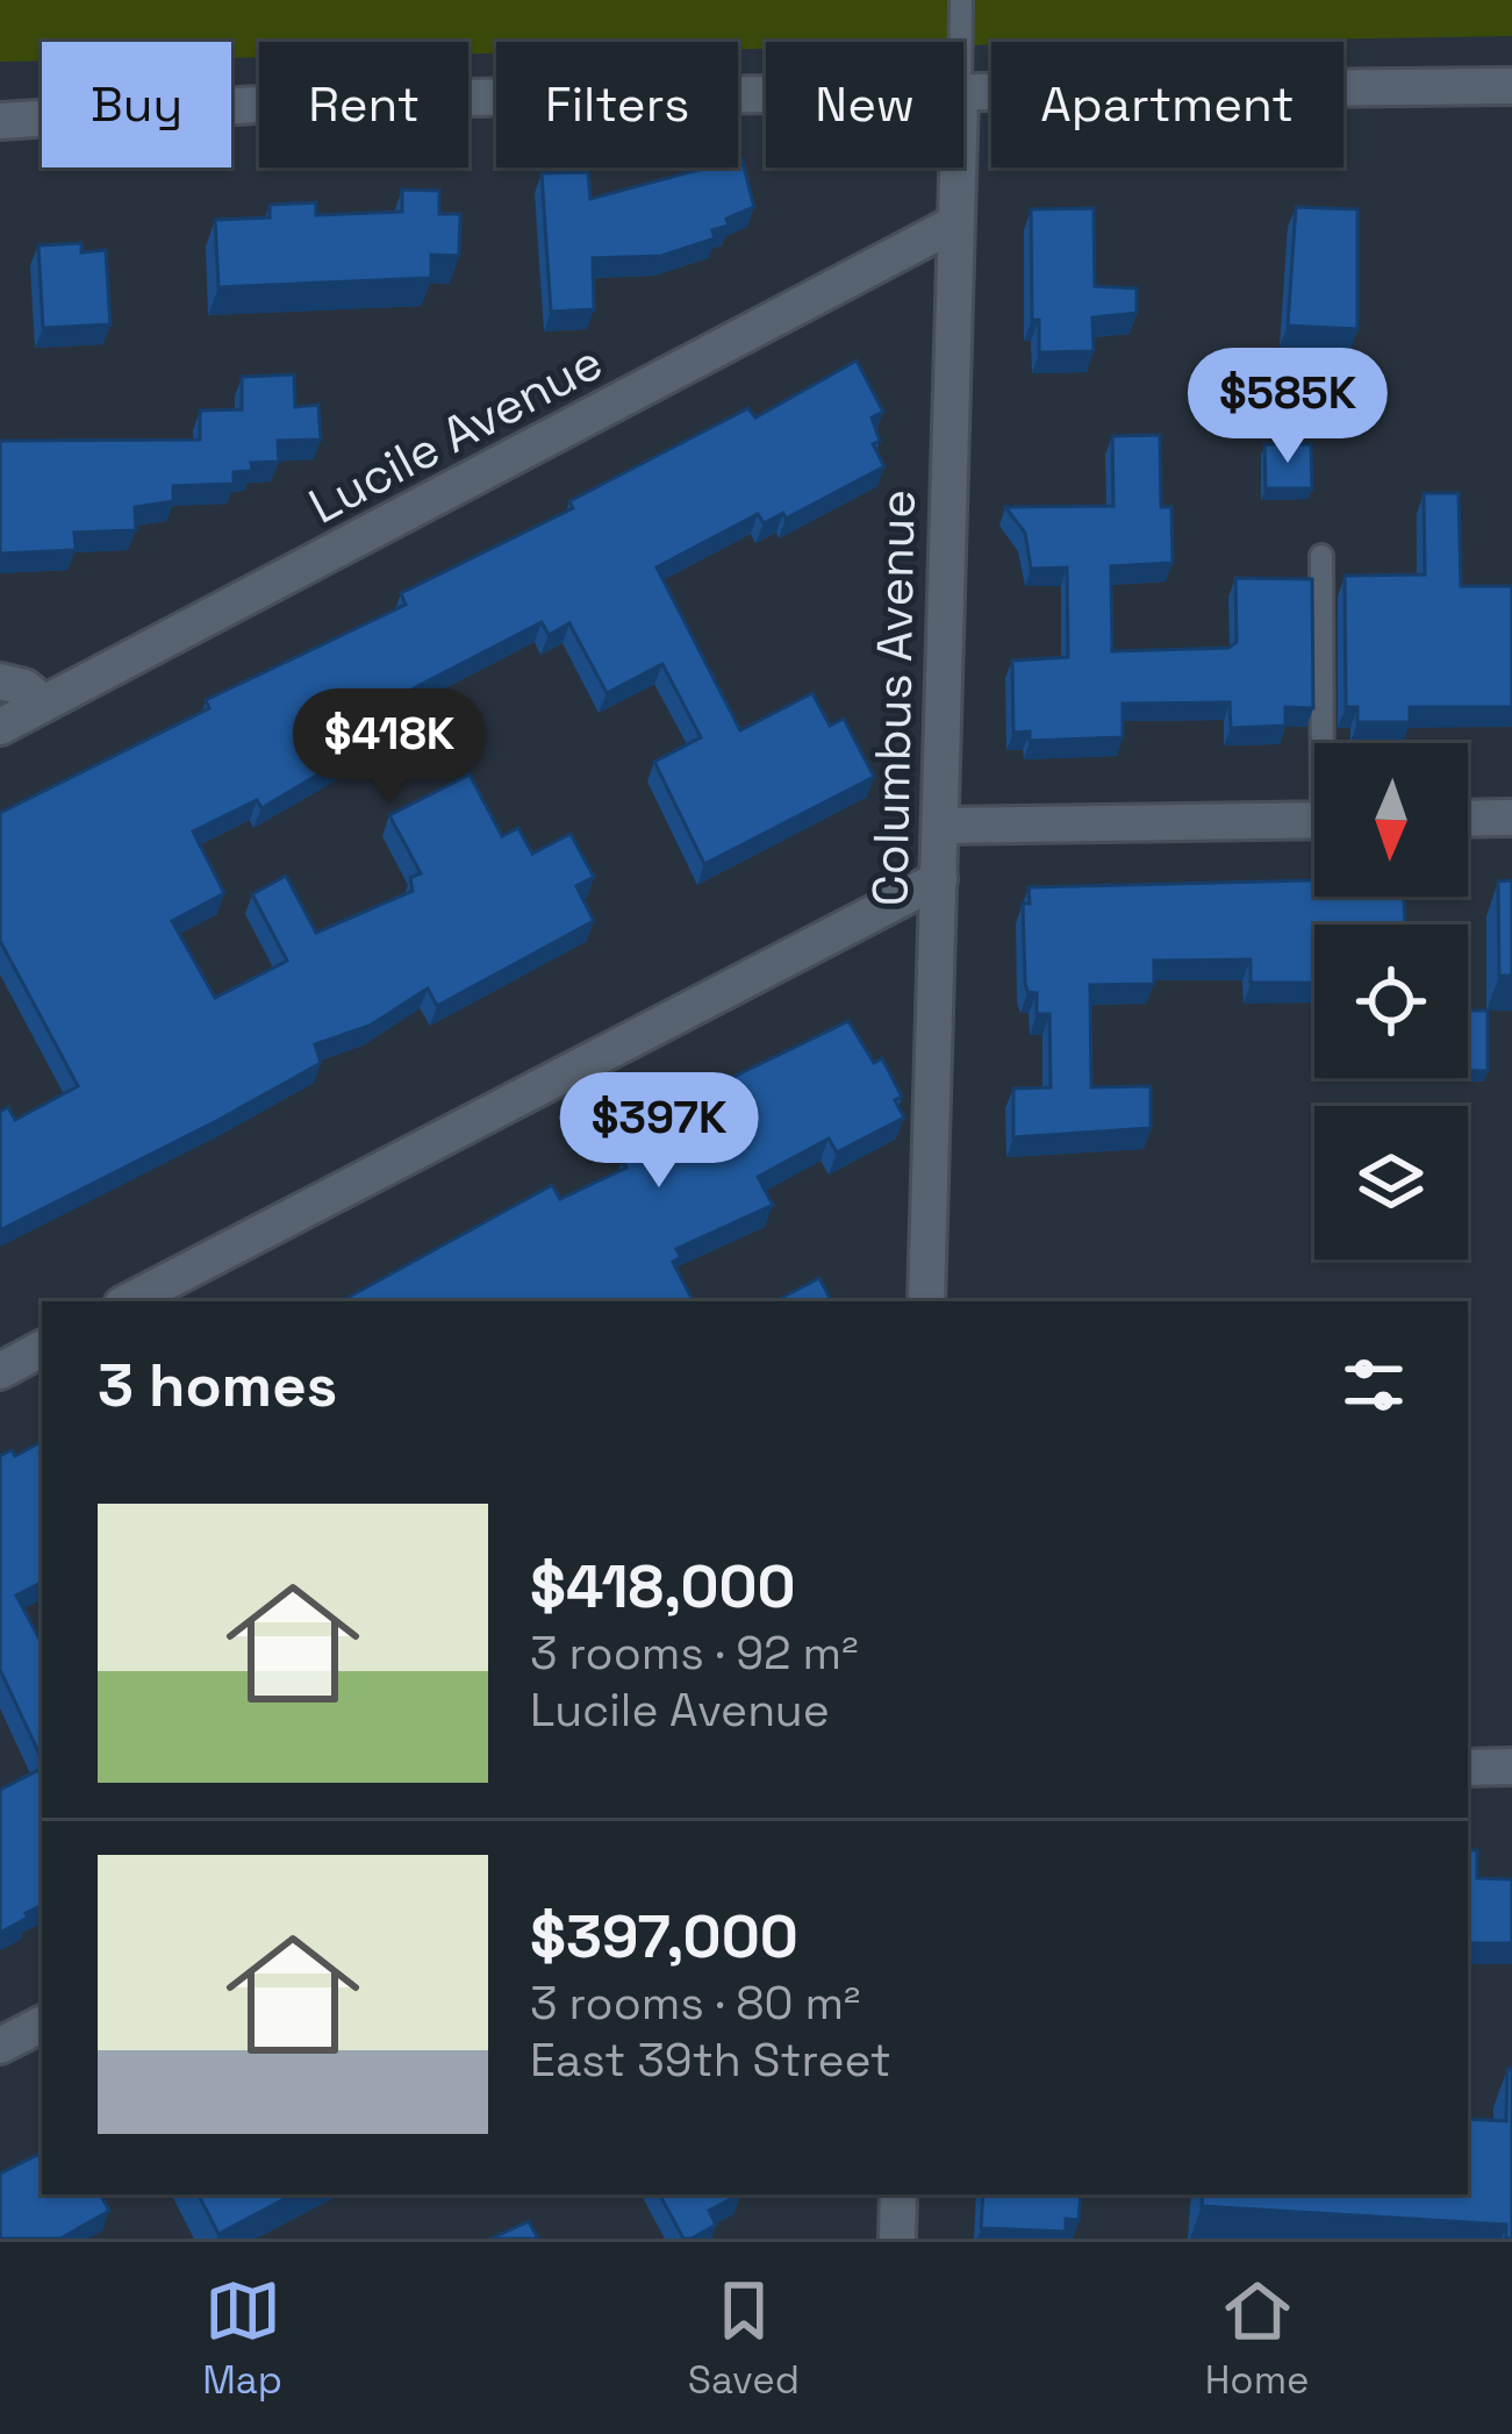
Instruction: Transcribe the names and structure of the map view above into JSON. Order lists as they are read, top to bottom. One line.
{"streets":{"street":["Lucile Avenue","Columbus Avenue"]},"crossings":[["Lucile Avenue","Columbus Avenue"]],"north":"bottom","page":{"chip":["Buy","Rent","Filters","New","Apartment"],"price":["$585K","$418K","$397K"],"heading":"3 homes","list":[{"name":"$418,000","note":"3 rooms · 92 m² · Lucile Avenue"},{"name":"$397,000","note":"3 rooms · 80 m² · East 39th Street"}],"tabs":["Map","Saved","Home"]}}
